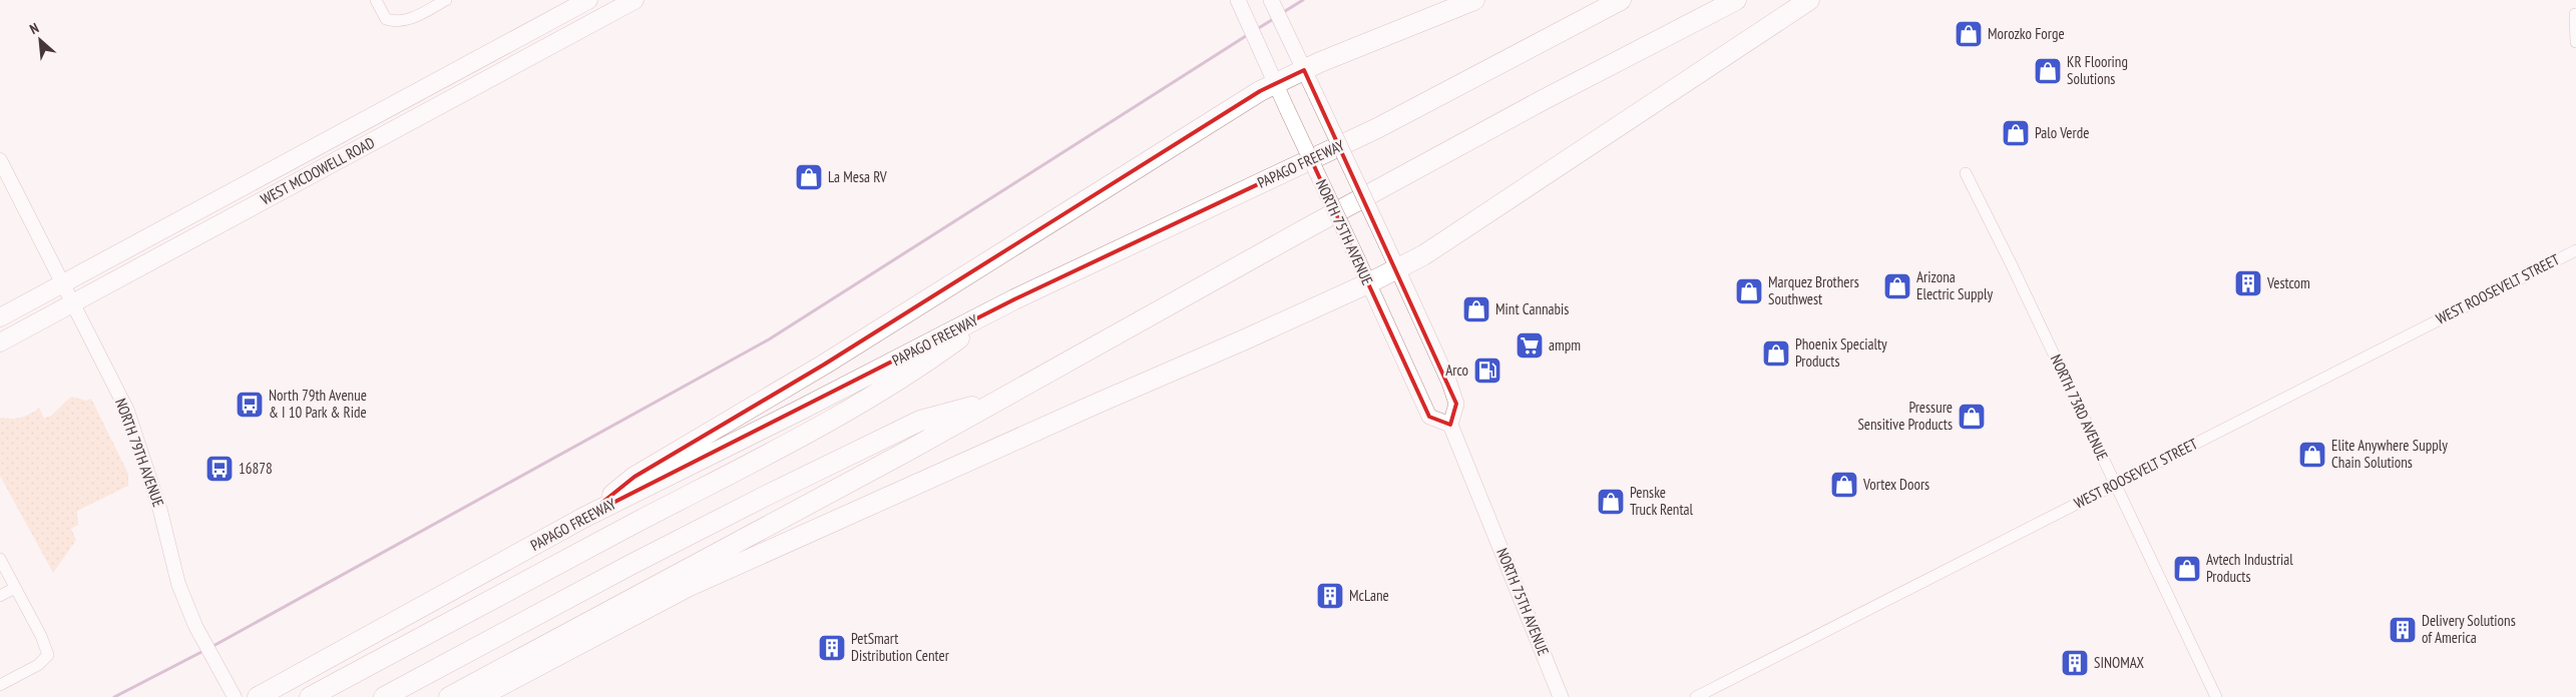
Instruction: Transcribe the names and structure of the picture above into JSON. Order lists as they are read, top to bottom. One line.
{"streets":{"highway":["PAPAGO FREEWAY"],"main road":["WEST MCDOWELL ROAD","NORTH 75TH AVENUE"],"street":["WEST ROOSEVELT STREET","NORTH 73RD AVENUE","NORTH 79TH AVENUE"]},"crossings":[["WEST MCDOWELL ROAD","NORTH 79TH AVENUE"],["WEST ROOSEVELT STREET","NORTH 73RD AVENUE"]],"places":{"shop":["Morozko Forge","KR Flooring Solutions","Palo Verde","La Mesa RV","Arizona Electric Supply","Marquez Brothers Southwest","Mint Cannabis","Phoenix Specialty Products","Pressure Sensitive Products","Elite Anywhere Supply Chain Solutions","Vortex Doors","Penske Truck Rental","Avtech Industrial Products"],"building":["Vestcom","McLane","Delivery Solutions of America","PetSmart Distribution Center","SINOMAX"],"supermarket":["ampm"],"fuel station":["Arco"],"bus stop":["North 79th Avenue & I 10 Park & Ride","16878"]},"north":"top left"}
